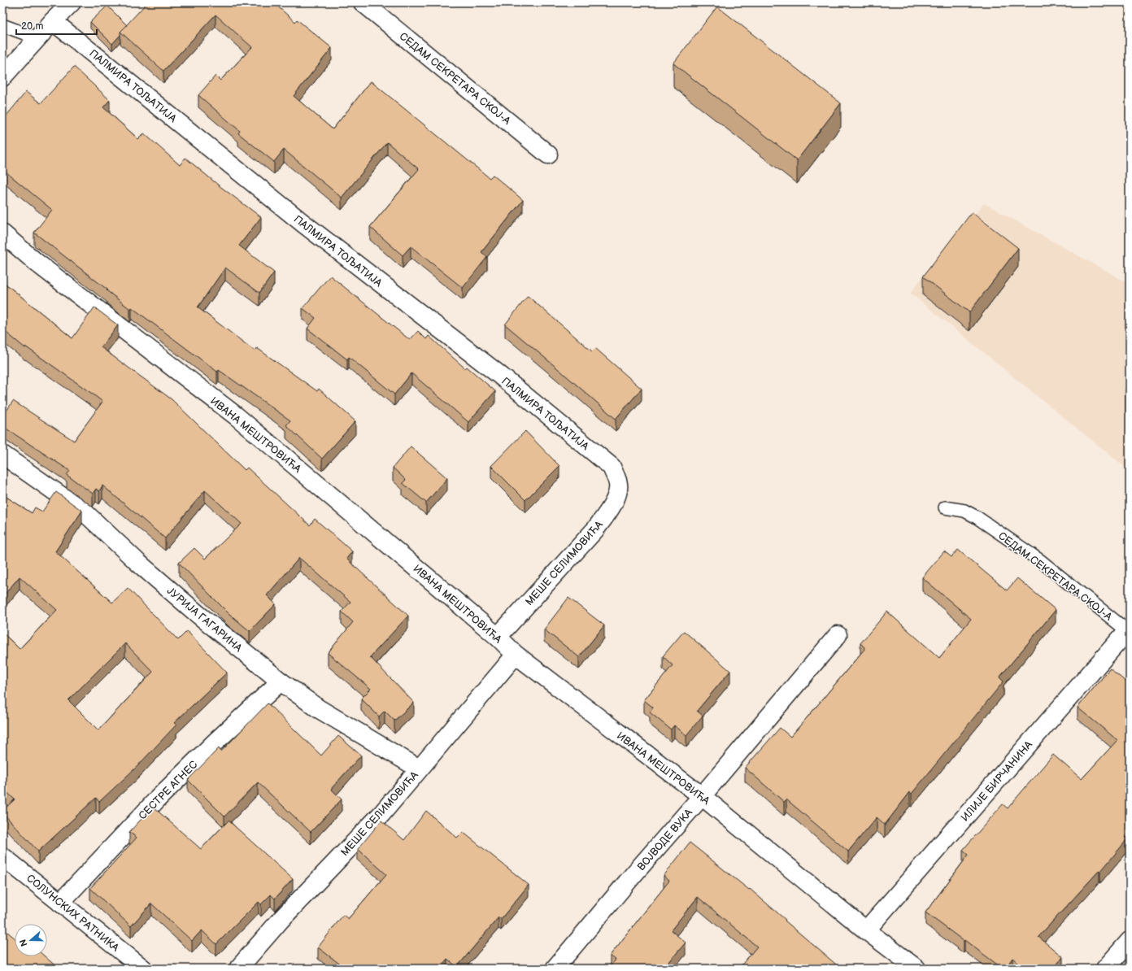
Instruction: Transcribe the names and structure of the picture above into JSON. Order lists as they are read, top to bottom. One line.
{"streets":{"street":["СЕДАМ СЕКРЕТАРА СКОЈ-А","ПАЛМИРА ТОЉАТИЈА","ИВАНА МЕШТРОВИЋА","МЕШЕ СЕЛИМОВИЋА","ЈУРИЈА ГАГАРИНА","ИЛИЈЕ БИРЧАНИНА","СЕСТРЕ АГНЕС","ВОЈВОДЕ ВУКА","СОЛУНСКИХ РАТНИКА"]},"crossings":[["СЕДАМ СЕКРЕТАРА СКОЈ-А","ИЛИЈЕ БИРЧАНИНА"],["ПАЛМИРА ТОЉАТИЈА","МЕШЕ СЕЛИМОВИЋА"],["ИВАНА МЕШТРОВИЋА","МЕШЕ СЕЛИМОВИЋА"],["ИВАНА МЕШТРОВИЋА","ИЛИЈЕ БИРЧАНИНА"],["ИВАНА МЕШТРОВИЋА","ВОЈВОДЕ ВУКА"],["МЕШЕ СЕЛИМОВИЋА","ЈУРИЈА ГАГАРИНА"],["ЈУРИЈА ГАГАРИНА","СЕСТРЕ АГНЕС"],["СЕСТРЕ АГНЕС","СОЛУНСКИХ РАТНИКА"]],"scale_bar":"20 m","north":"left"}
